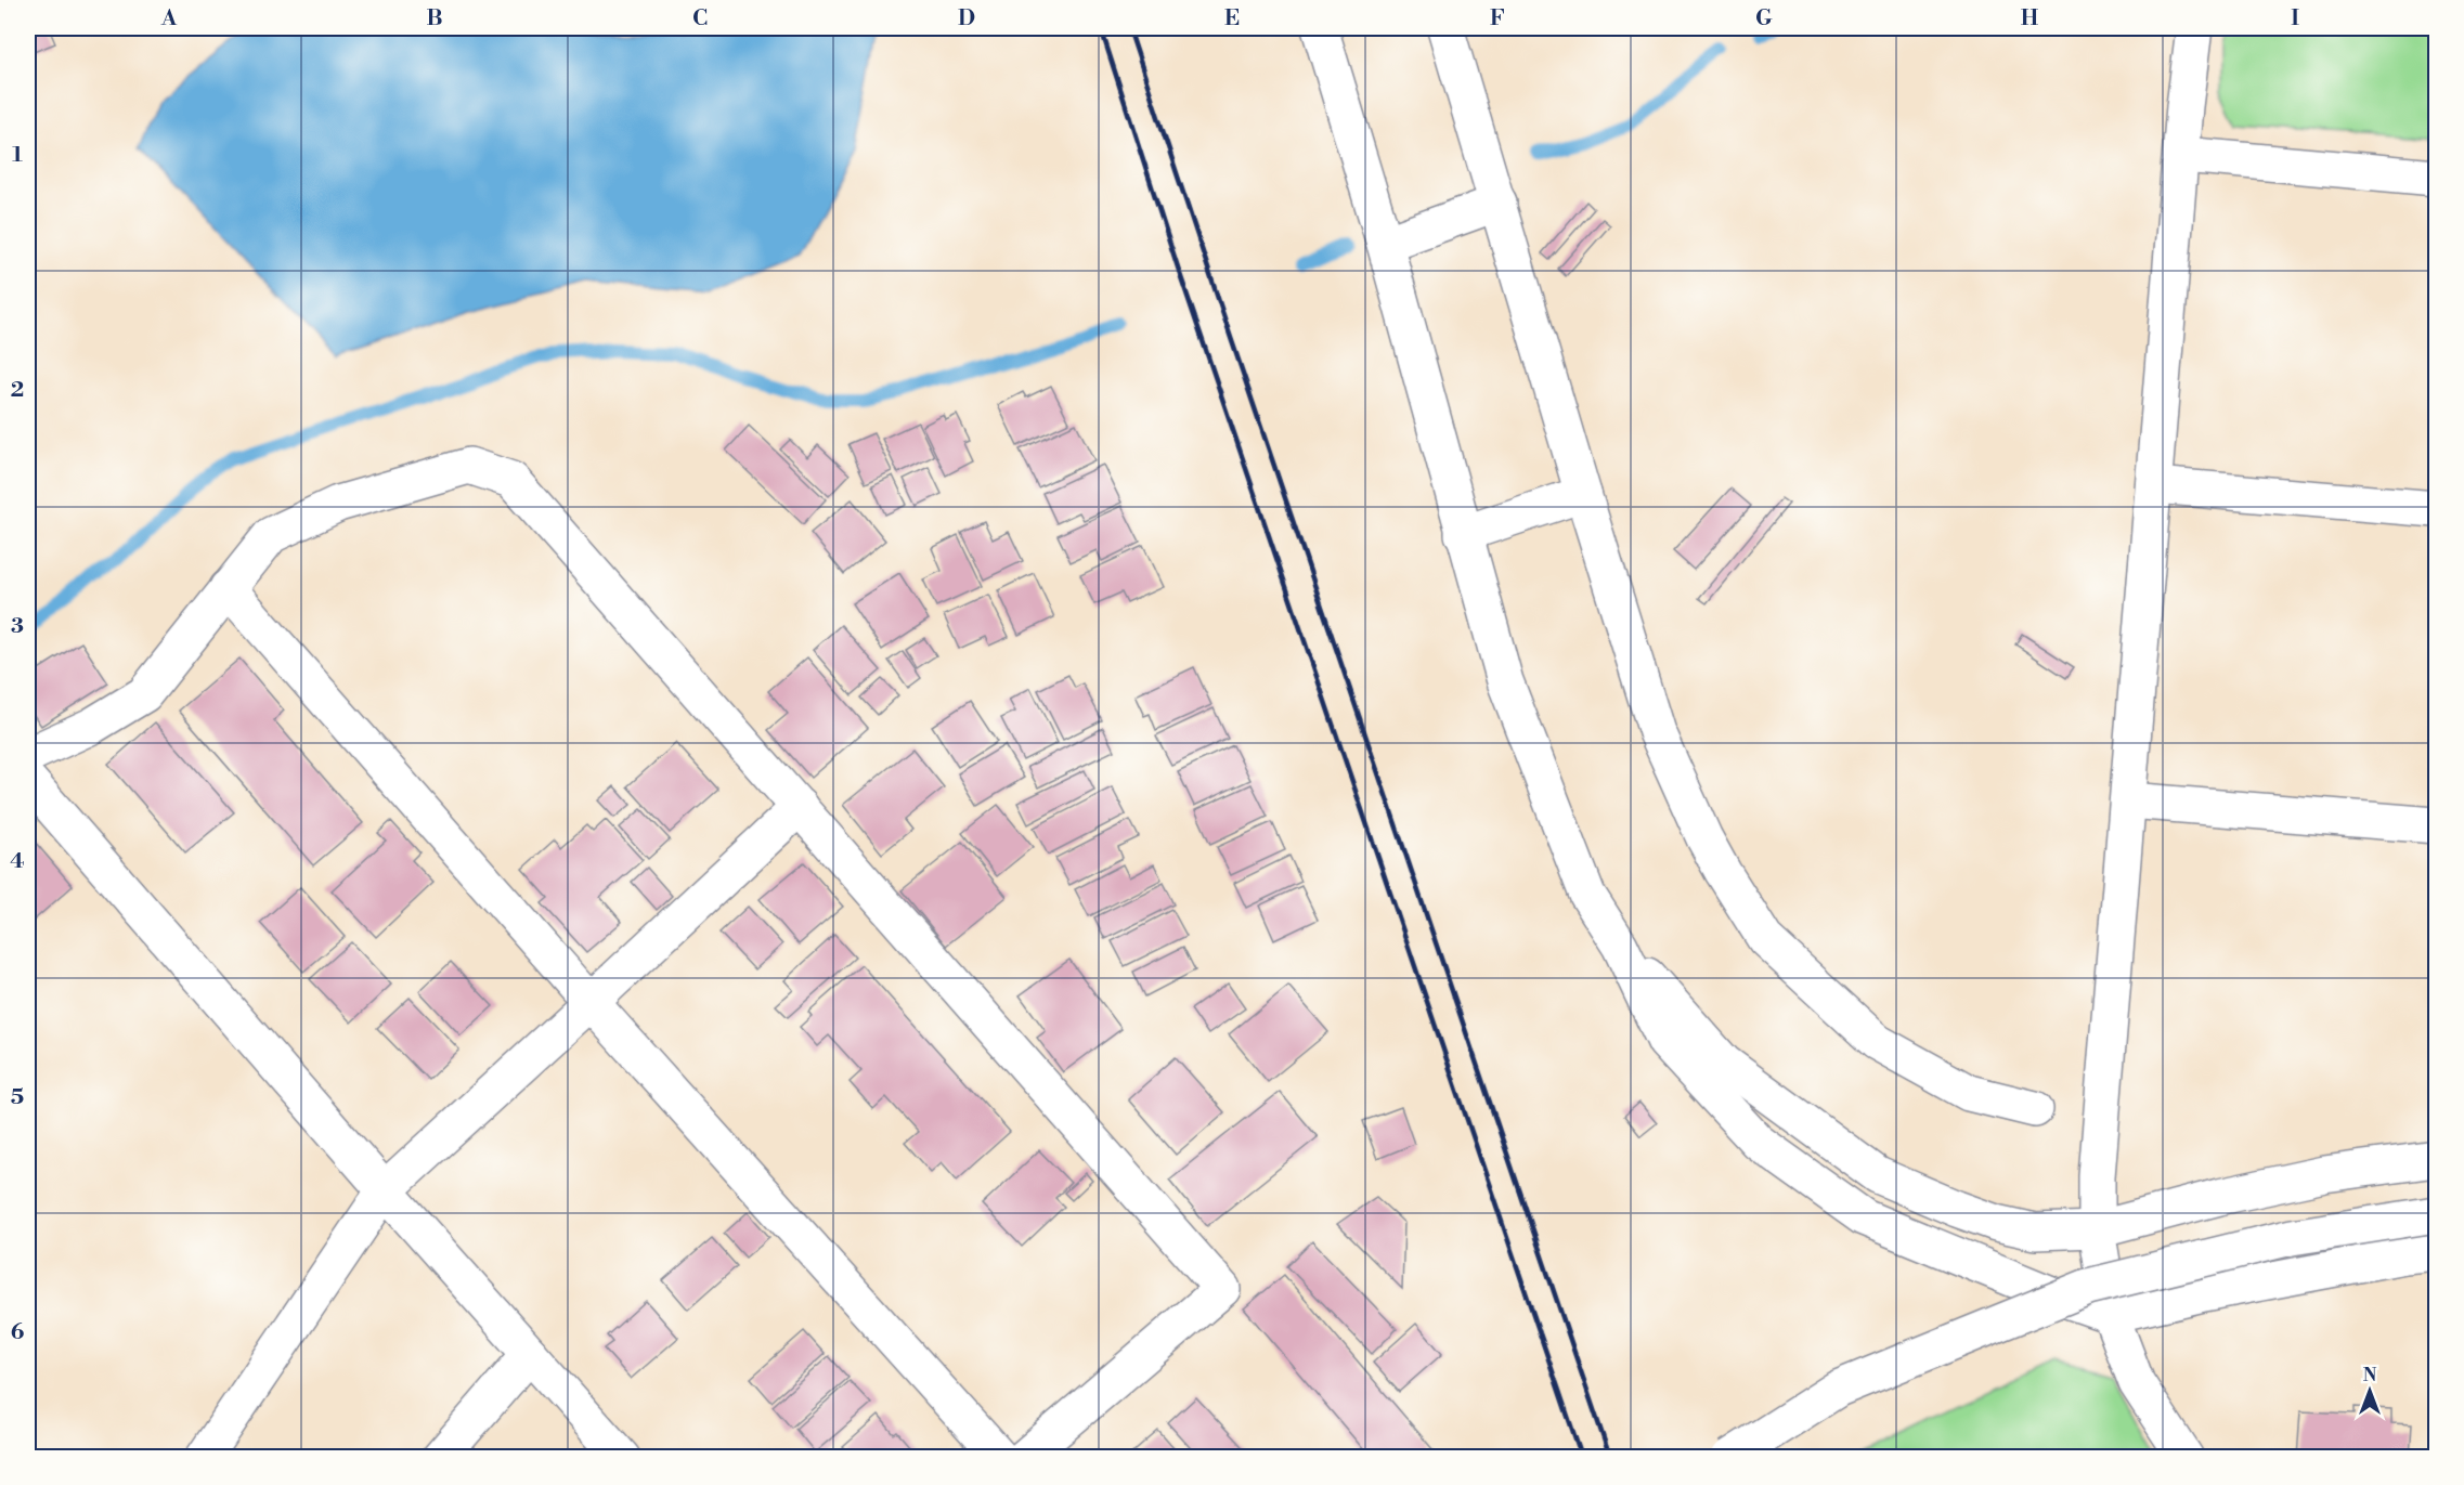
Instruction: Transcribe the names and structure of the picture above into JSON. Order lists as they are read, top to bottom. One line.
{"north":"top","grid":{"columns":["A","B","C","D","E","F","G","H","I"],"rows":["1","2","3","4","5","6"]}}
